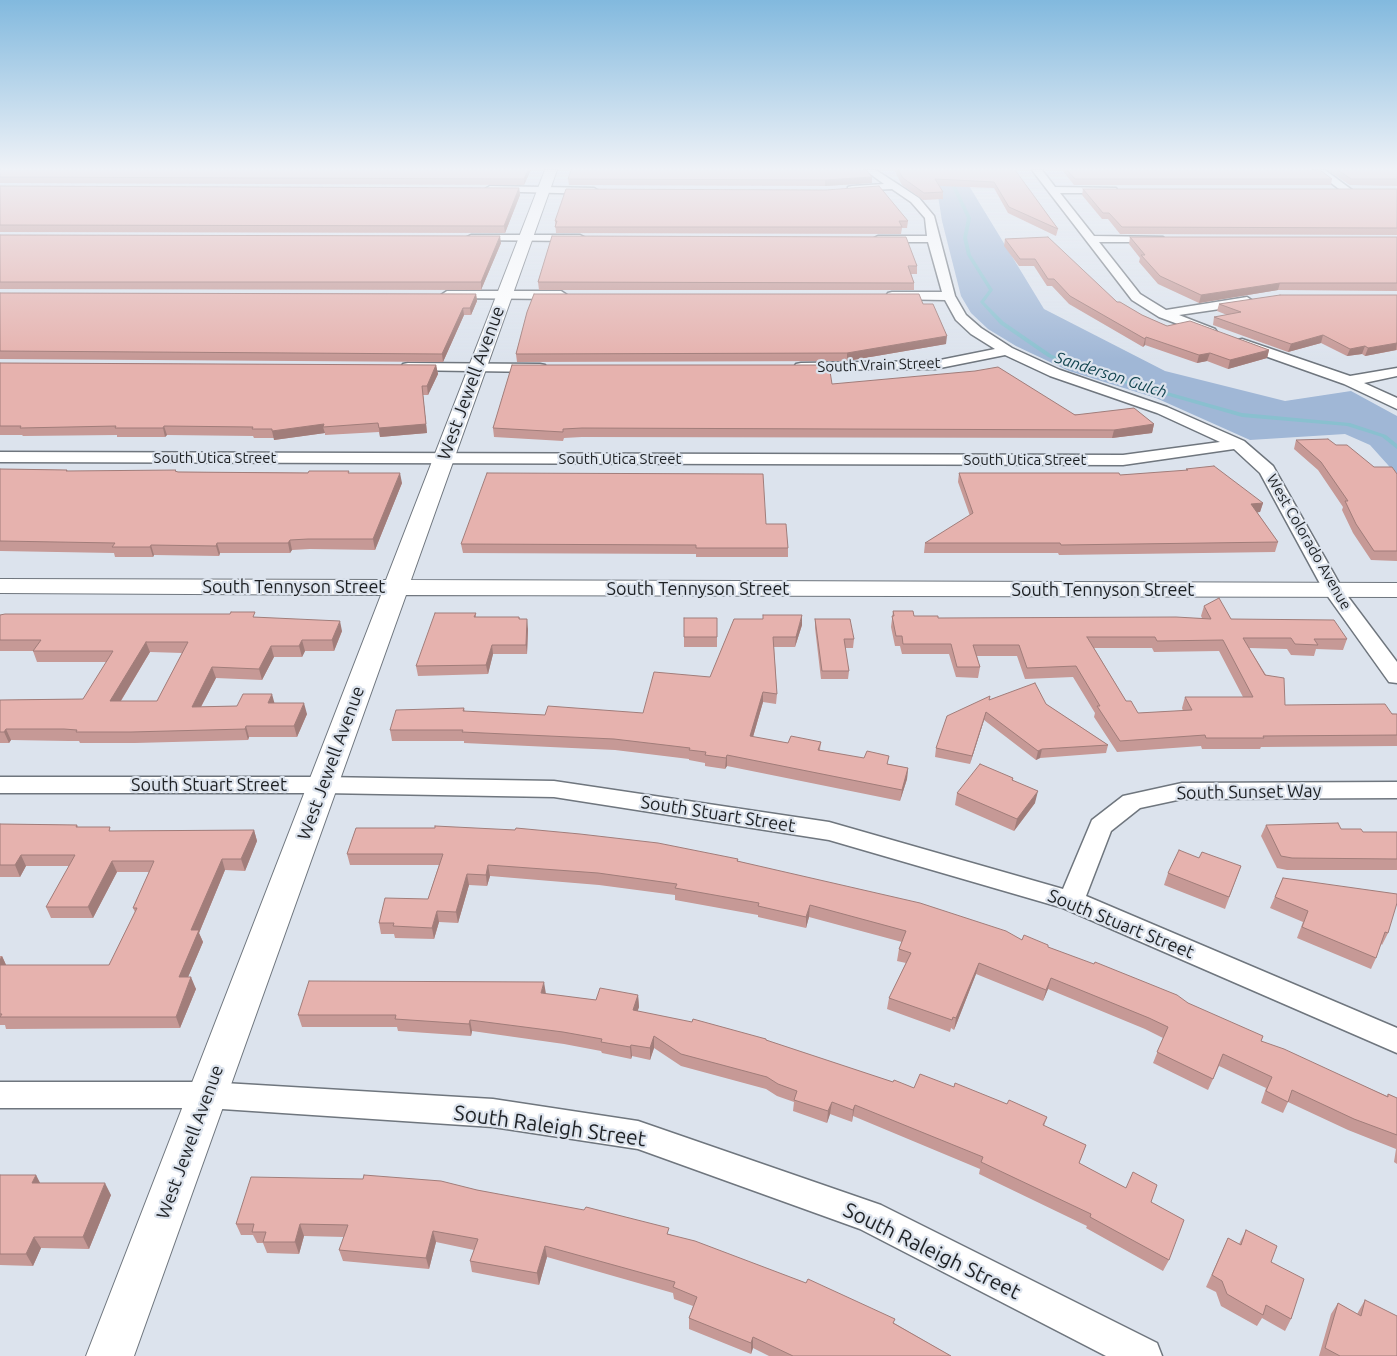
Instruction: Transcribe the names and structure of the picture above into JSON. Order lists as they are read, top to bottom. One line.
{"streets":{"main road":["West Jewell Avenue","South Tennyson Street"],"street":["South Vrain Street","South Utica Street","West Colorado Avenue","South Stuart Street","South Sunset Way","South Raleigh Street"]},"crossings":[["South Vrain Street","West Colorado Avenue"],["West Jewell Avenue","South Utica Street"],["West Jewell Avenue","South Tennyson Street"],["West Jewell Avenue","South Stuart Street"],["West Jewell Avenue","South Raleigh Street"],["South Utica Street","West Colorado Avenue"],["West Colorado Avenue","South Tennyson Street"],["South Stuart Street","South Sunset Way"]],"water":["Sanderson Gulch"]}
